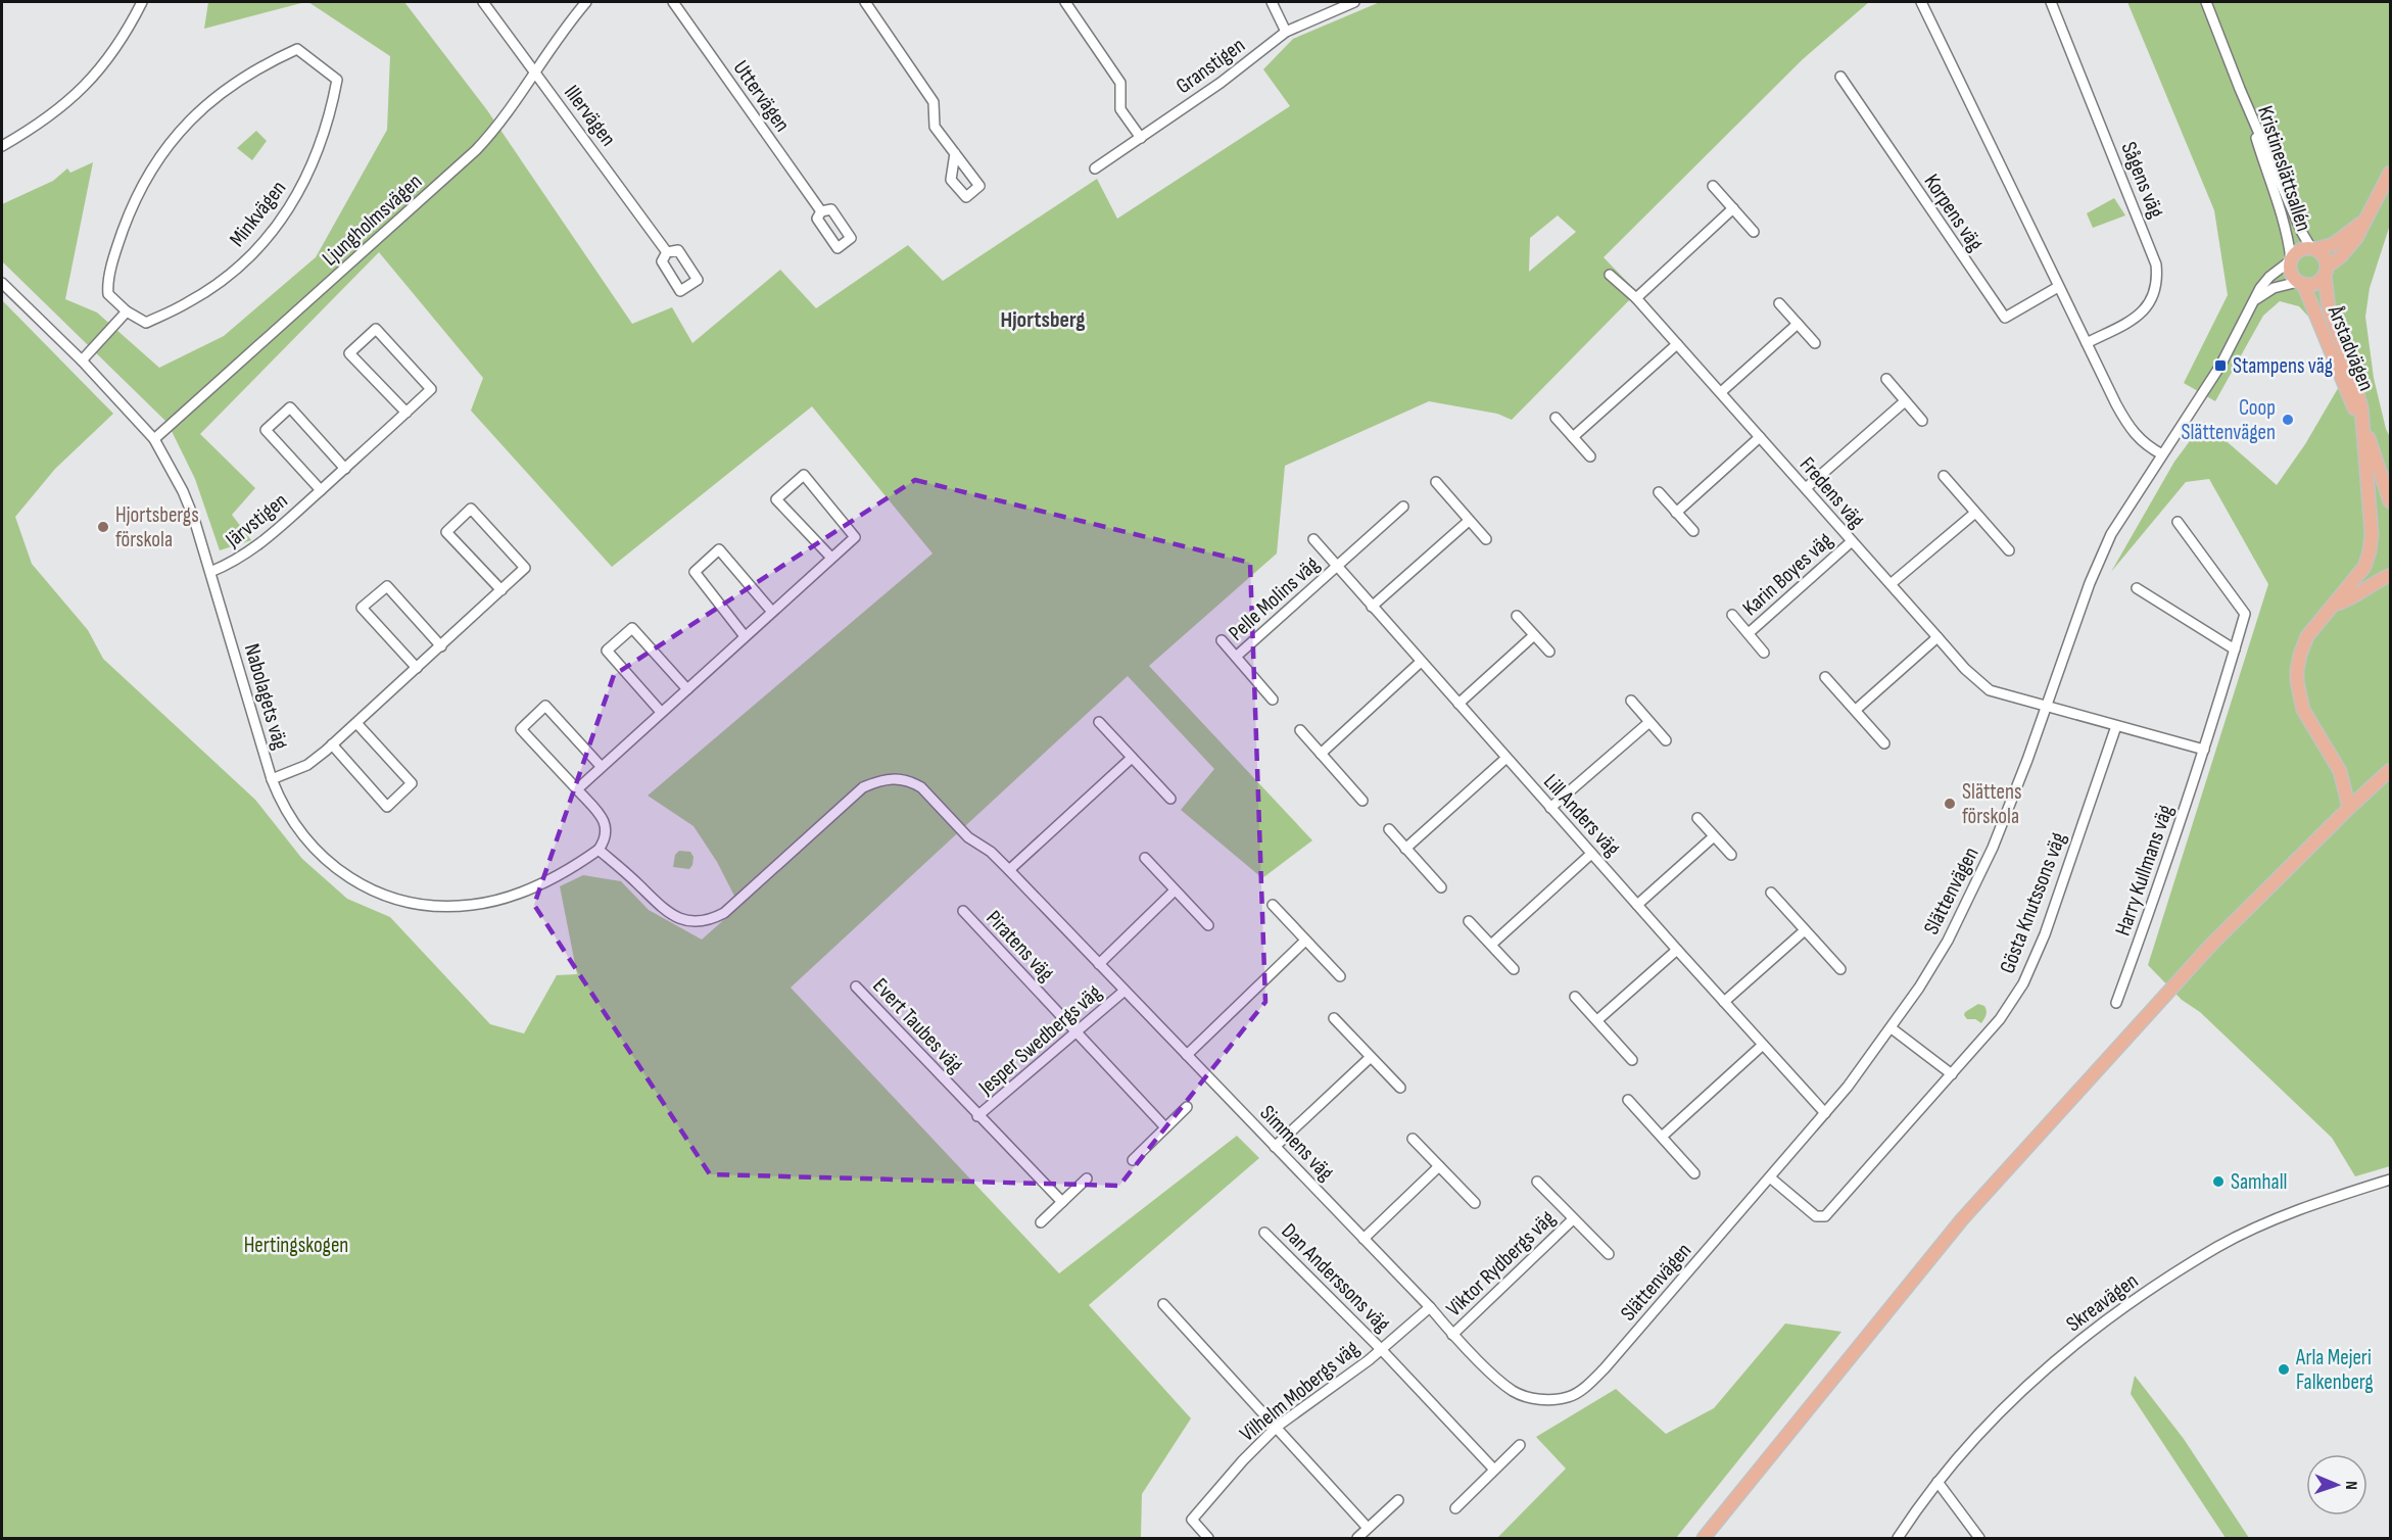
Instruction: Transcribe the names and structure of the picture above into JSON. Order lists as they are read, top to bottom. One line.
{"streets":{"main road":["Årstadvägen"],"street":["Granstigen","Uttervägen","Illervägen","Kristineslättsallén","Sågens väg","Korpens väg","Minkvägen","Ljungholmsvägen","Fredens väg","Järvstigen","Karin Boyes väg","Pelle Molins väg","Nabolagets väg","Lill Anders väg","Harry Kullmans väg","Slättenvägen","Gösta Knutssons väg","Piratens väg","Evert Taubes väg","Jesper Swedbergs väg","Simmens väg","Viktor Rydbergs väg","Dan Anderssons väg","Skreavägen","Vilhelm Mobergs väg"]},"crossings":[["Illervägen","Ljungholmsvägen"],["Kristineslättsallén","Årstadvägen"],["Kristineslättsallén","Slättenvägen"],["Ljungholmsvägen","Nabolagets väg"],["Årstadvägen","Slättenvägen"],["Fredens väg","Karin Boyes väg"],["Fredens väg","Slättenvägen"],["Järvstigen","Nabolagets väg"],["Pelle Molins väg","Lill Anders väg"],["Nabolagets väg","Simmens väg"],["Lill Anders väg","Slättenvägen"],["Slättenvägen","Gösta Knutssons väg"],["Slättenvägen","Simmens väg"],["Piratens väg","Jesper Swedbergs väg"],["Evert Taubes väg","Jesper Swedbergs väg"],["Jesper Swedbergs väg","Simmens väg"],["Simmens väg","Viktor Rydbergs väg"],["Simmens väg","Vilhelm Mobergs väg"],["Dan Anderssons väg","Vilhelm Mobergs väg"]],"districts":["Hjortsberg"],"parks":["Hertingskogen"],"places":{"transit":["Stampens väg"],"other":["Coop Slättenvägen","Hjortsbergs förskola","Slättens förskola","Samhall","Arla Mejeri Falkenberg"]},"north":"right"}
